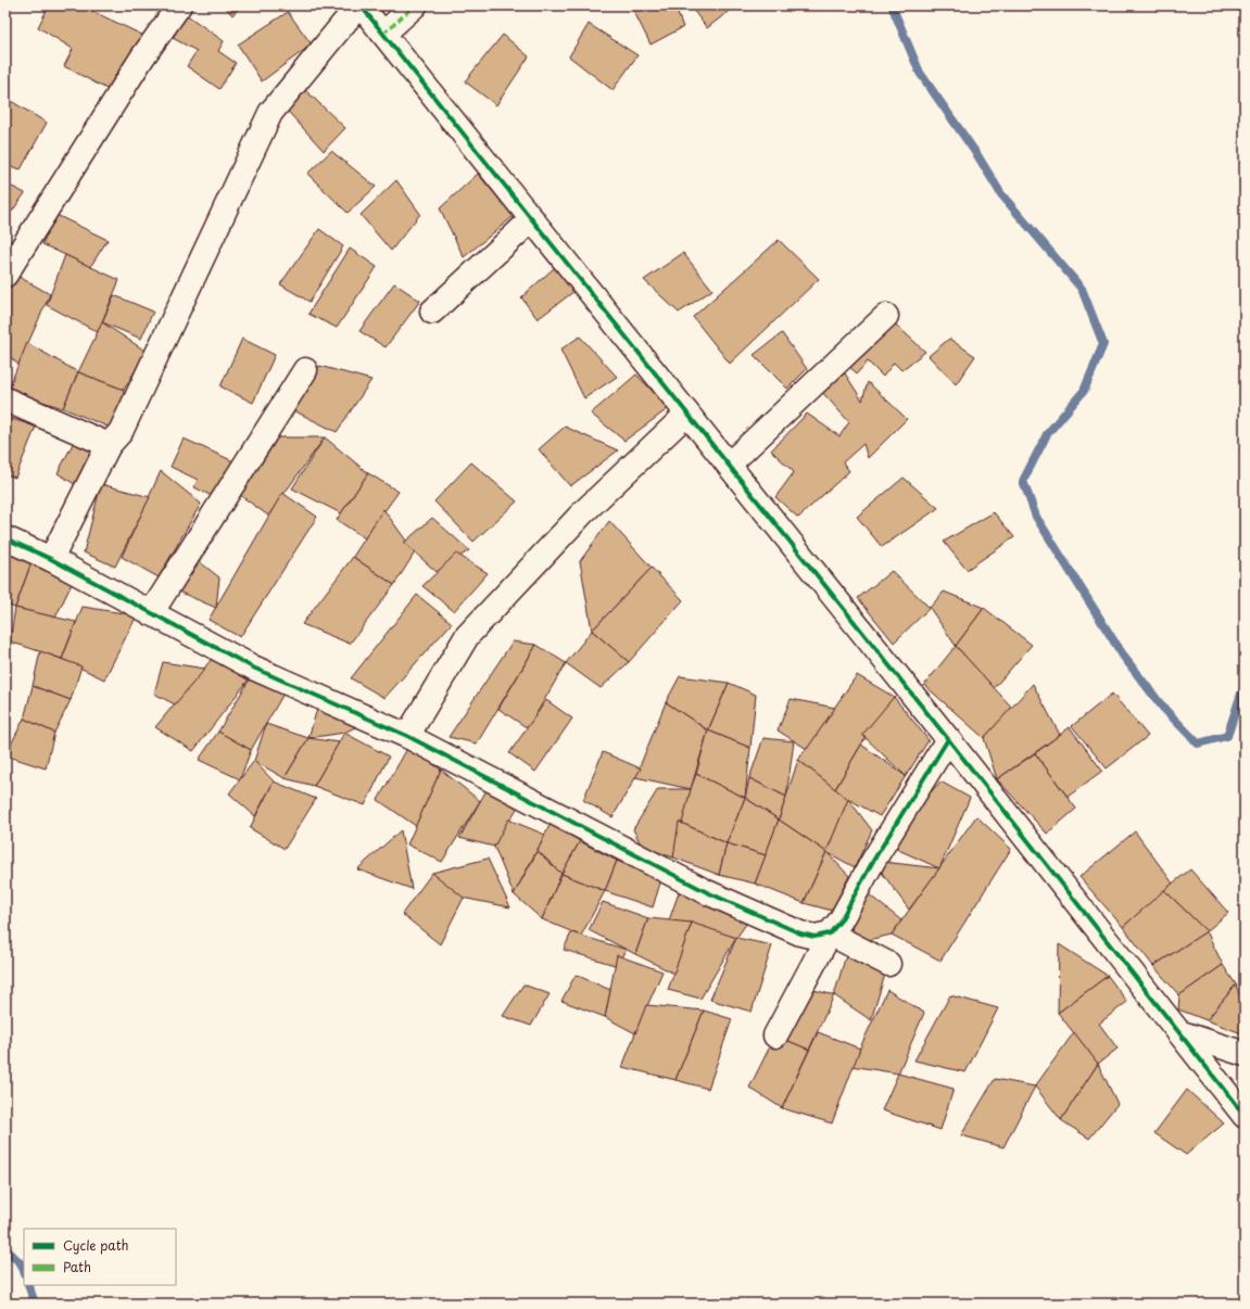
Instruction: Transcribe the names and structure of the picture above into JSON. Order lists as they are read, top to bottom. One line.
{"legend":["Cycle path","Path"]}
